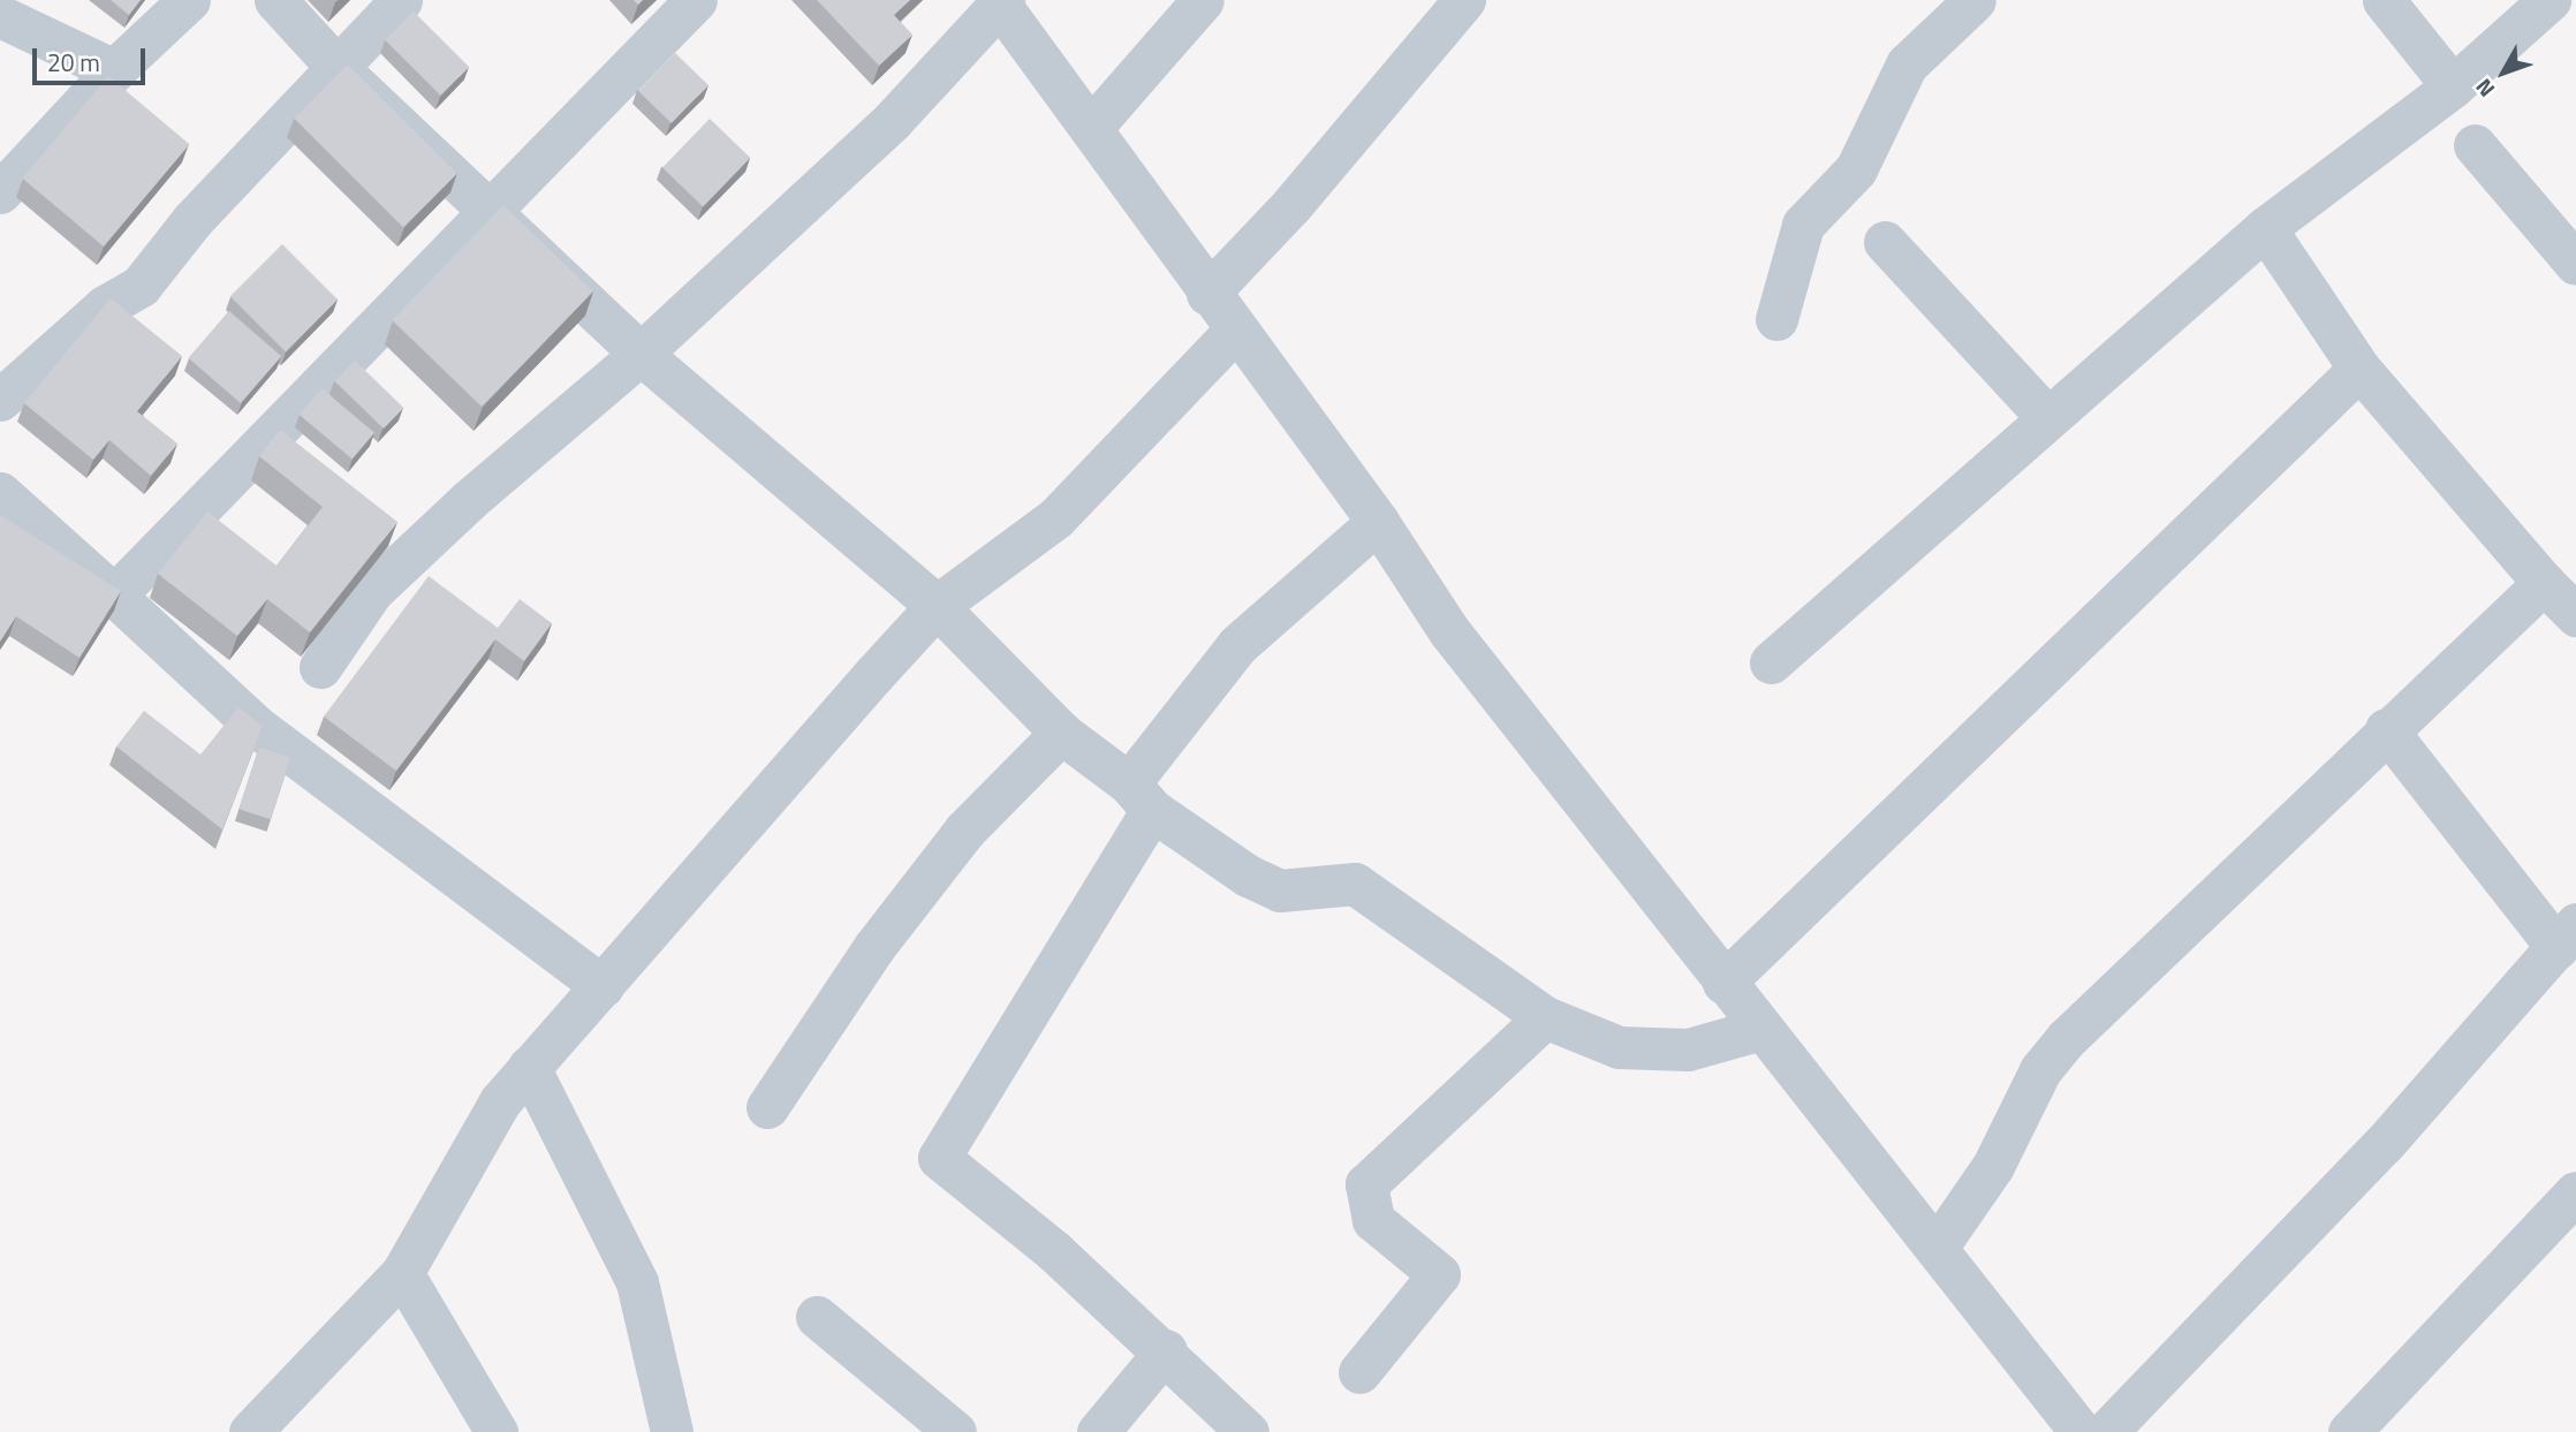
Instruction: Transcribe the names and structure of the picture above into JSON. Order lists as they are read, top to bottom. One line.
{"scale_bar":"20 m","north":"bottom left"}
